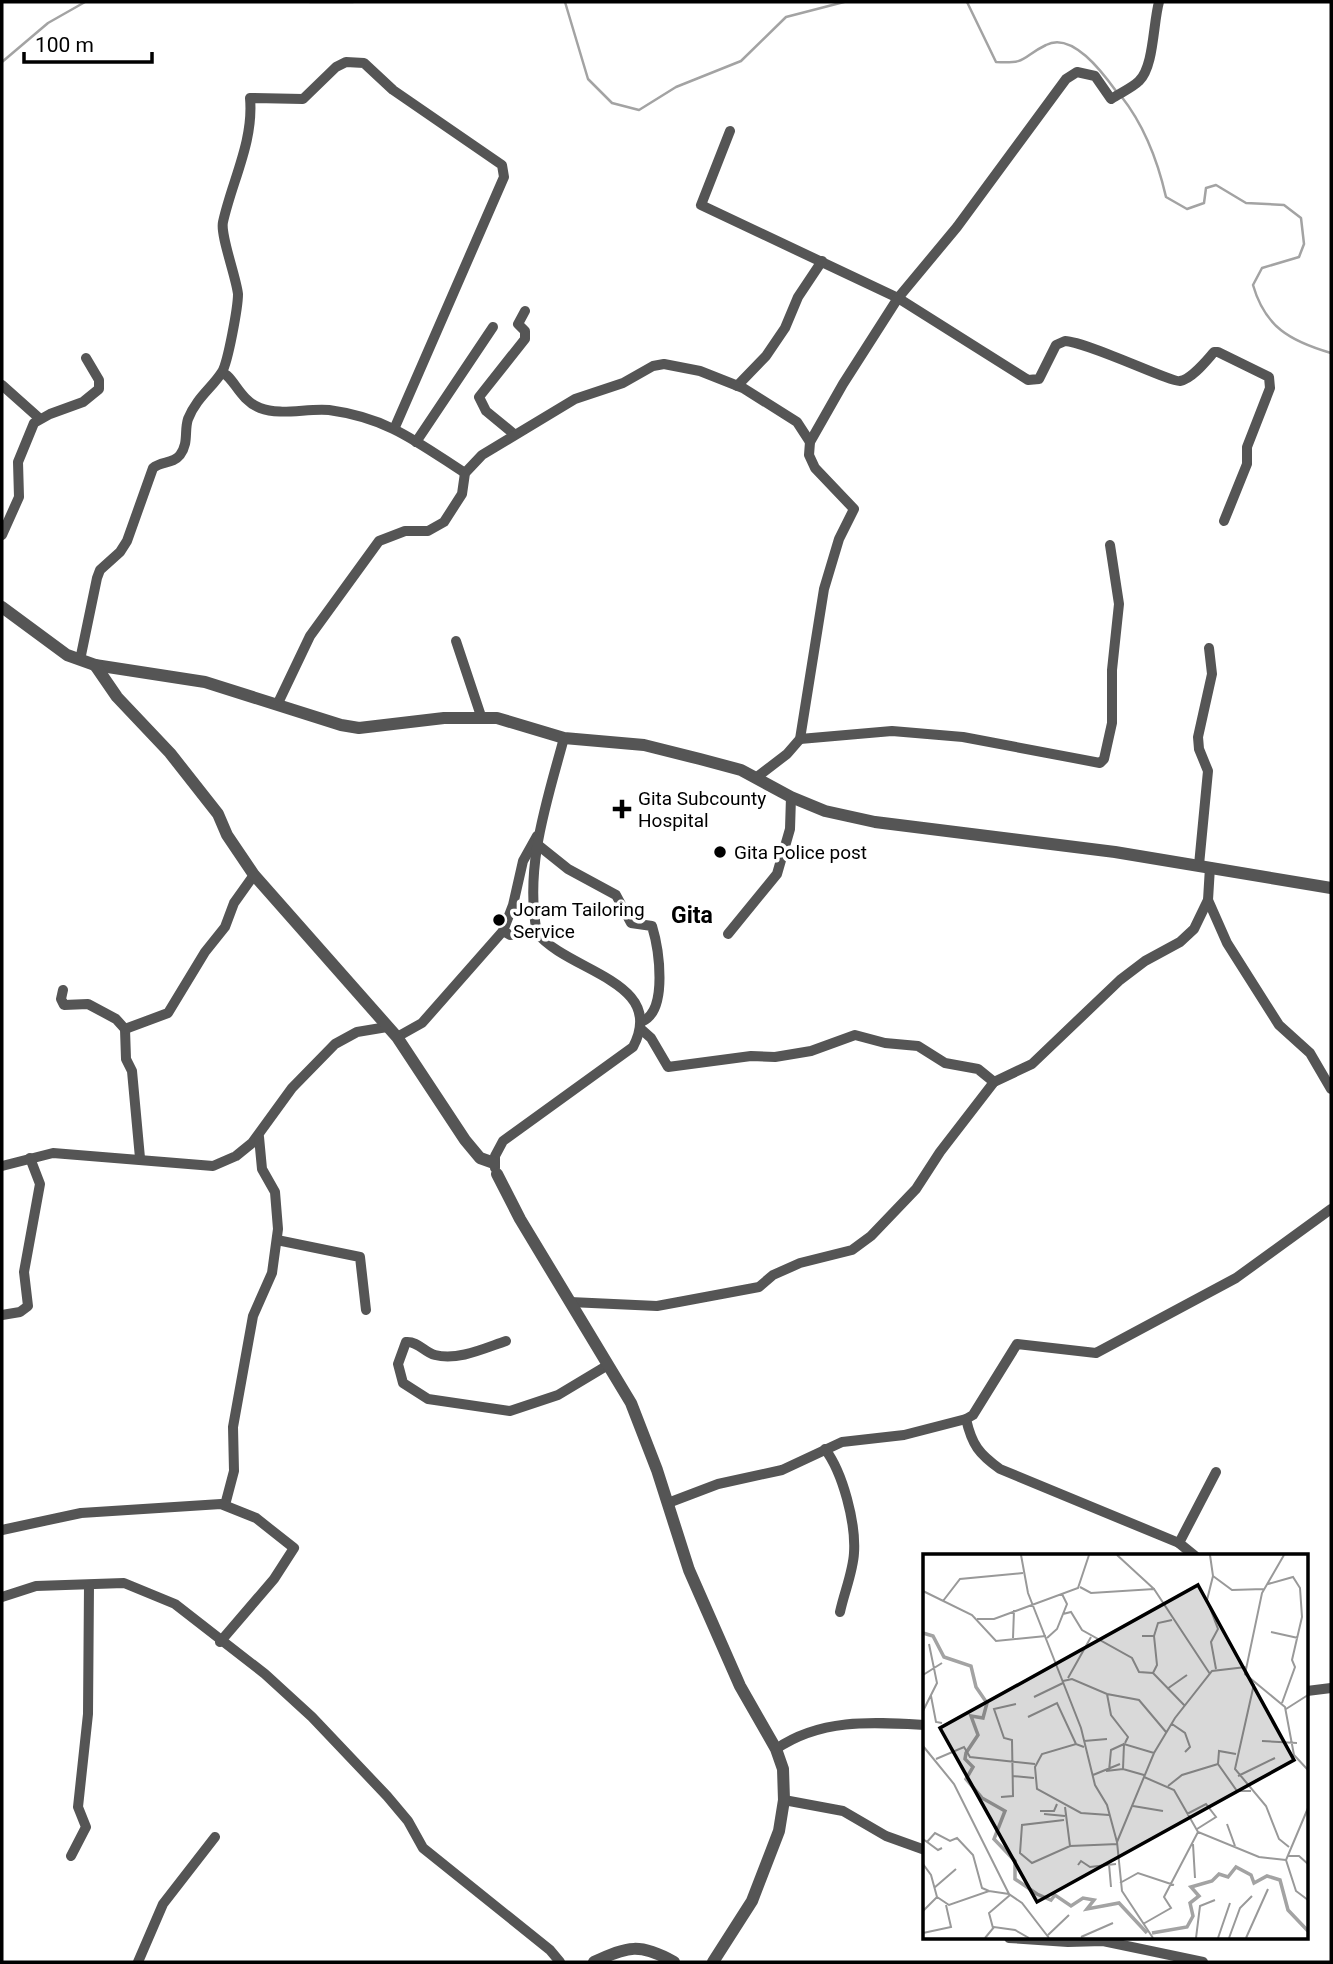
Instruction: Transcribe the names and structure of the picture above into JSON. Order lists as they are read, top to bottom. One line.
{"districts":["Gita"],"places":{"health":["Gita Subcounty Hospital"],"other":["Gita Police post","Joram Tailoring Service"]},"scale_bar":"100 m"}
